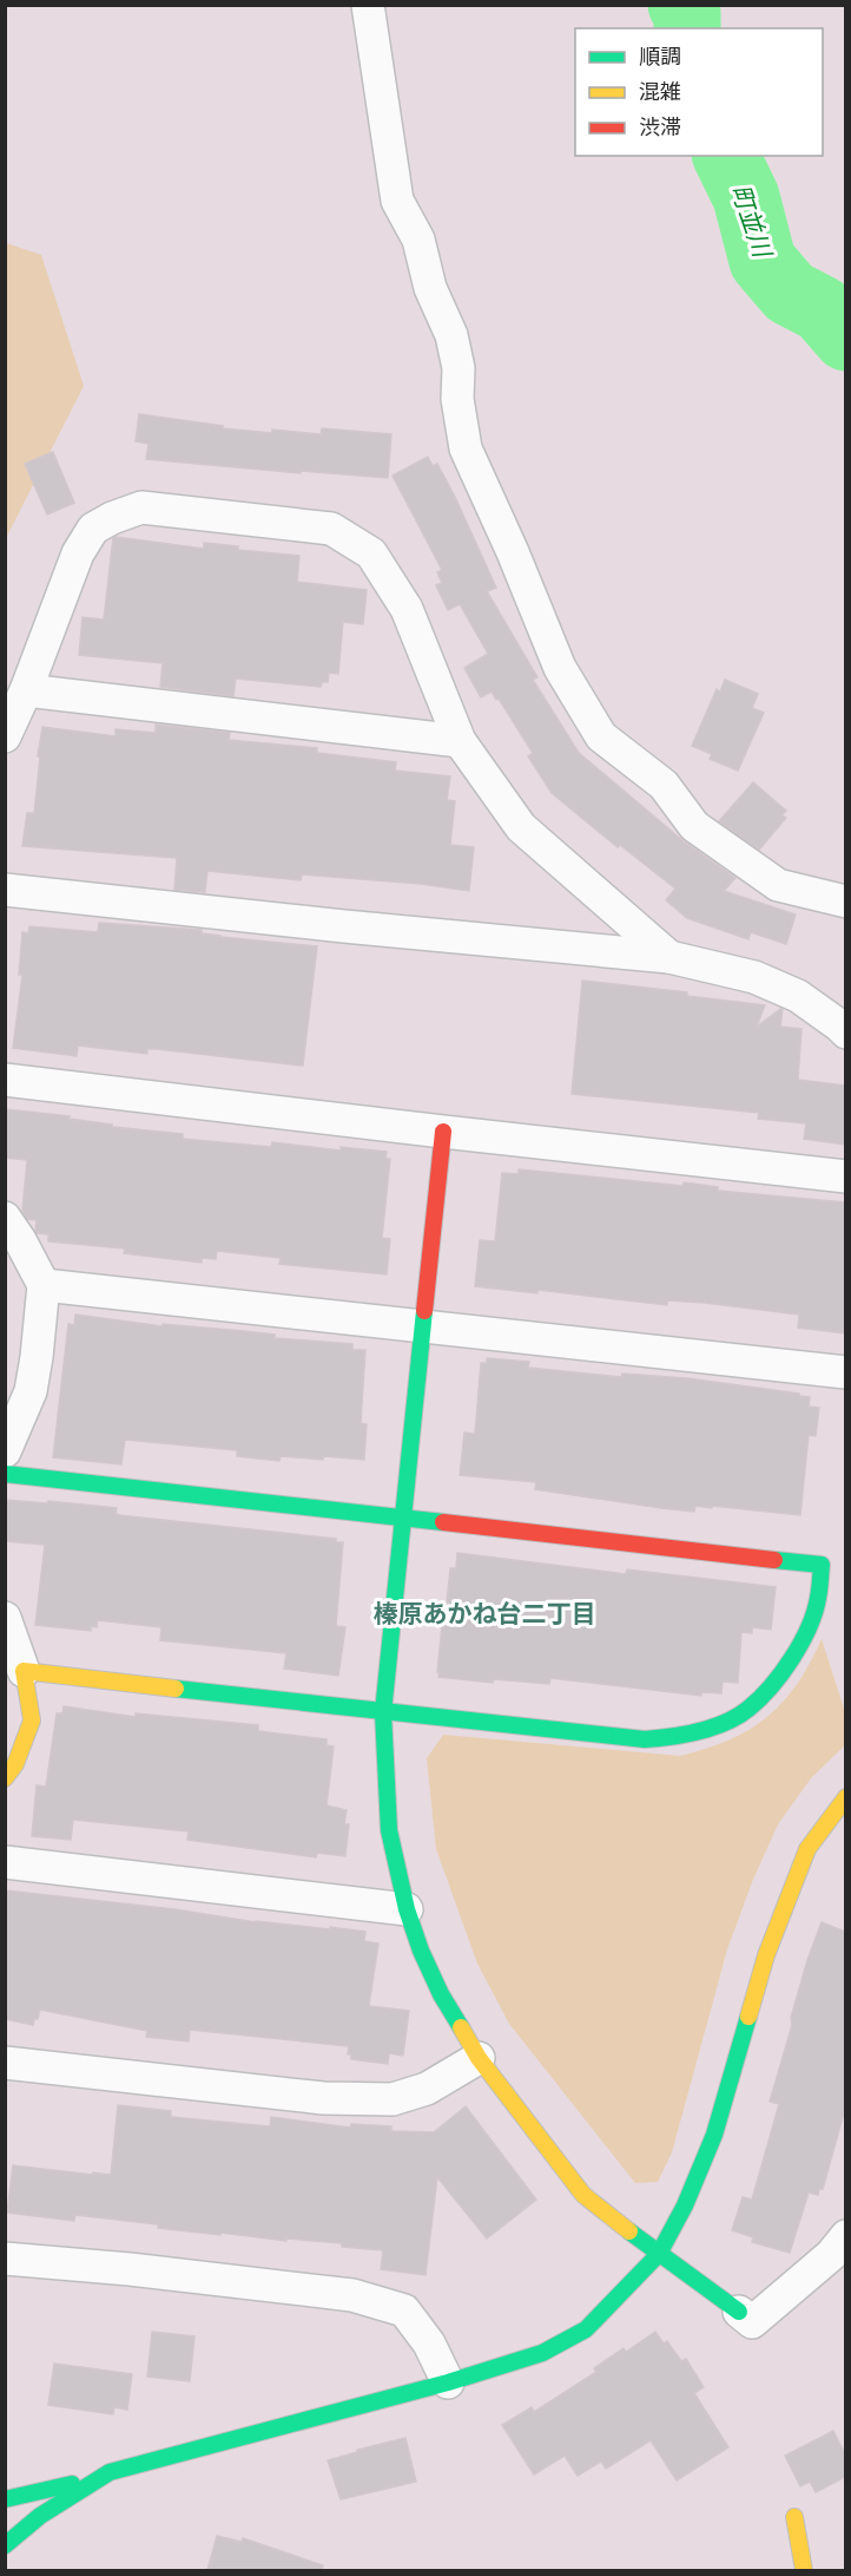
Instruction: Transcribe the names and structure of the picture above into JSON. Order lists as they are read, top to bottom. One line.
{"districts":["榛原あかね台二丁目"],"water":["町並川"],"legend":["順調","混雑","渋滞"]}
